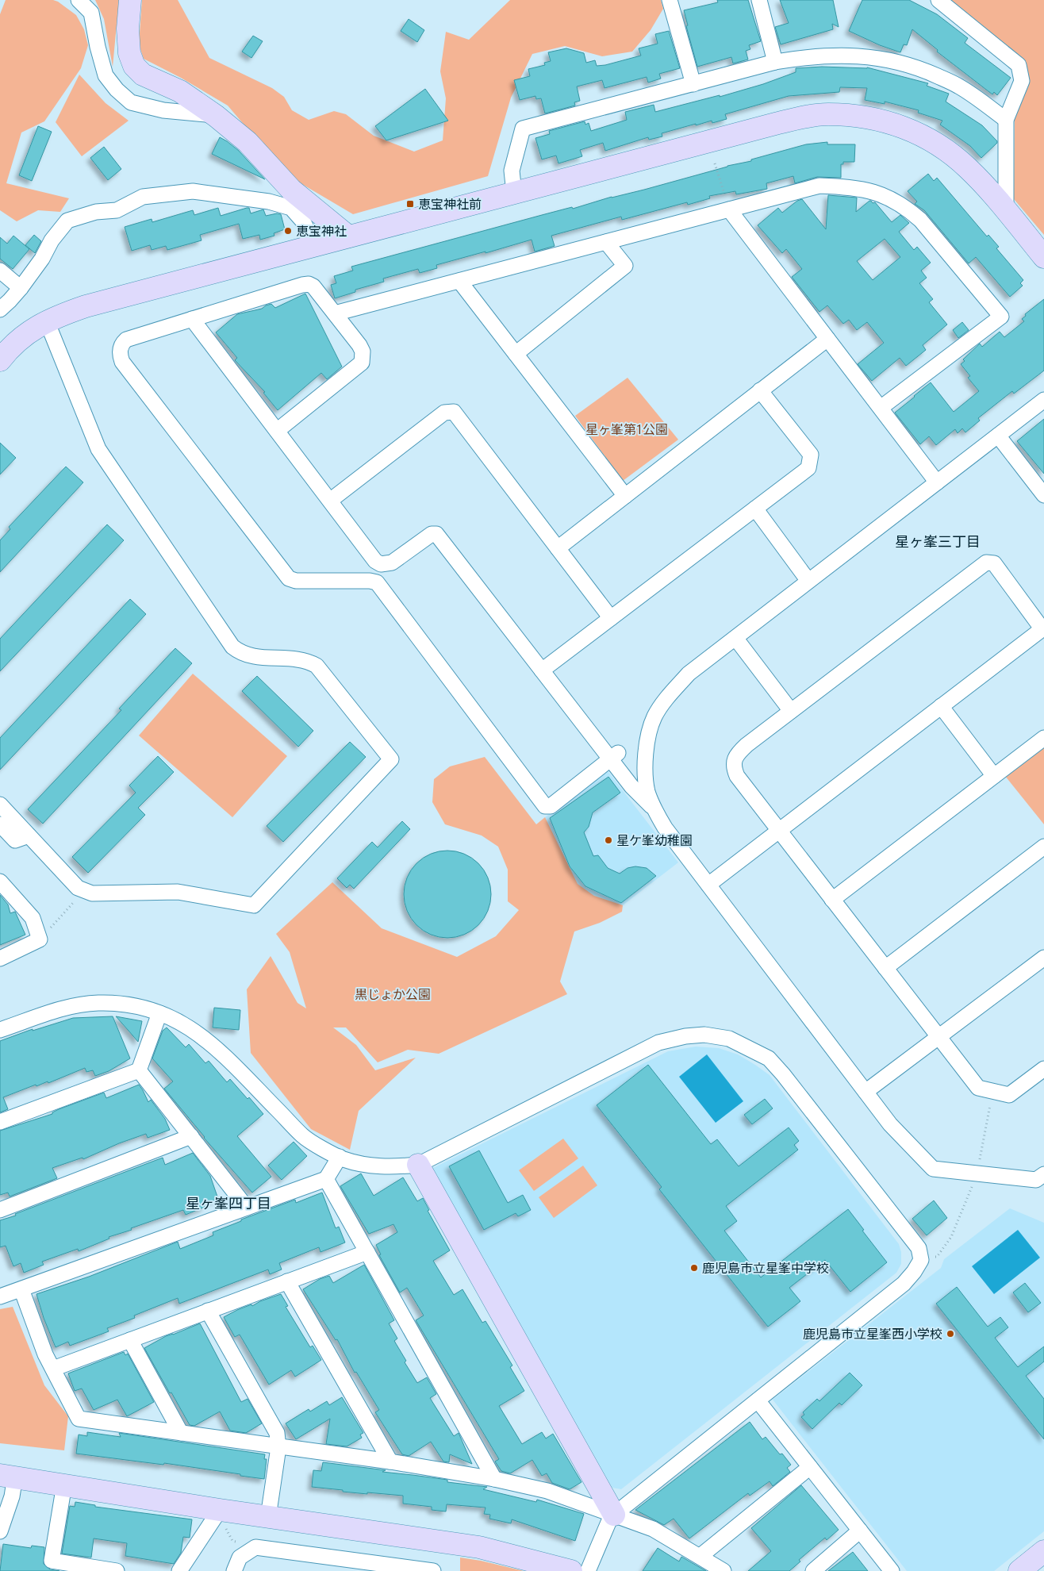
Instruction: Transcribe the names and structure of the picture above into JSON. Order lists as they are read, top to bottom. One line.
{"districts":["星ヶ峯三丁目","星ヶ峯四丁目"],"parks":["星ヶ峯第1公園","黒じょか公園"],"places":{"transit":["恵宝神社前"],"other":["恵宝神社","星ケ峯幼稚園","鹿児島市立星峯中学校","鹿児島市立星峯西小学校"]}}
